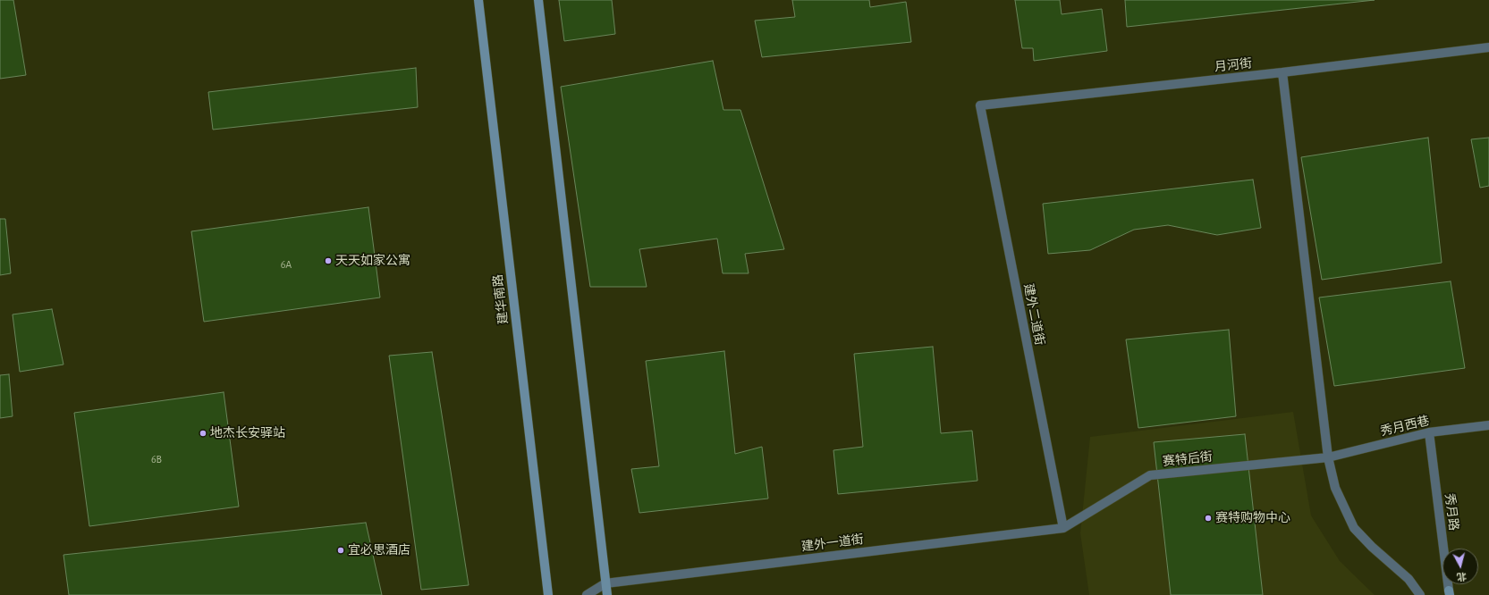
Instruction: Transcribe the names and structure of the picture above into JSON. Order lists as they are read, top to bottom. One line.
{"streets":{"street":["月河街","建华南路","建外二道街","秀月西巷","赛特后街","秀月路","建外一道街"]},"crossings":[["月河街","建外二道街"],["建外二道街","赛特后街"],["建外二道街","建外一道街"],["秀月西巷","赛特后街"],["秀月西巷","秀月路"],["赛特后街","建外一道街"]],"places":["天天如家公寓","地杰长安驿站","赛特购物中心","宜必思酒店"],"house_numbers":["6A","6B"],"north":"bottom"}
